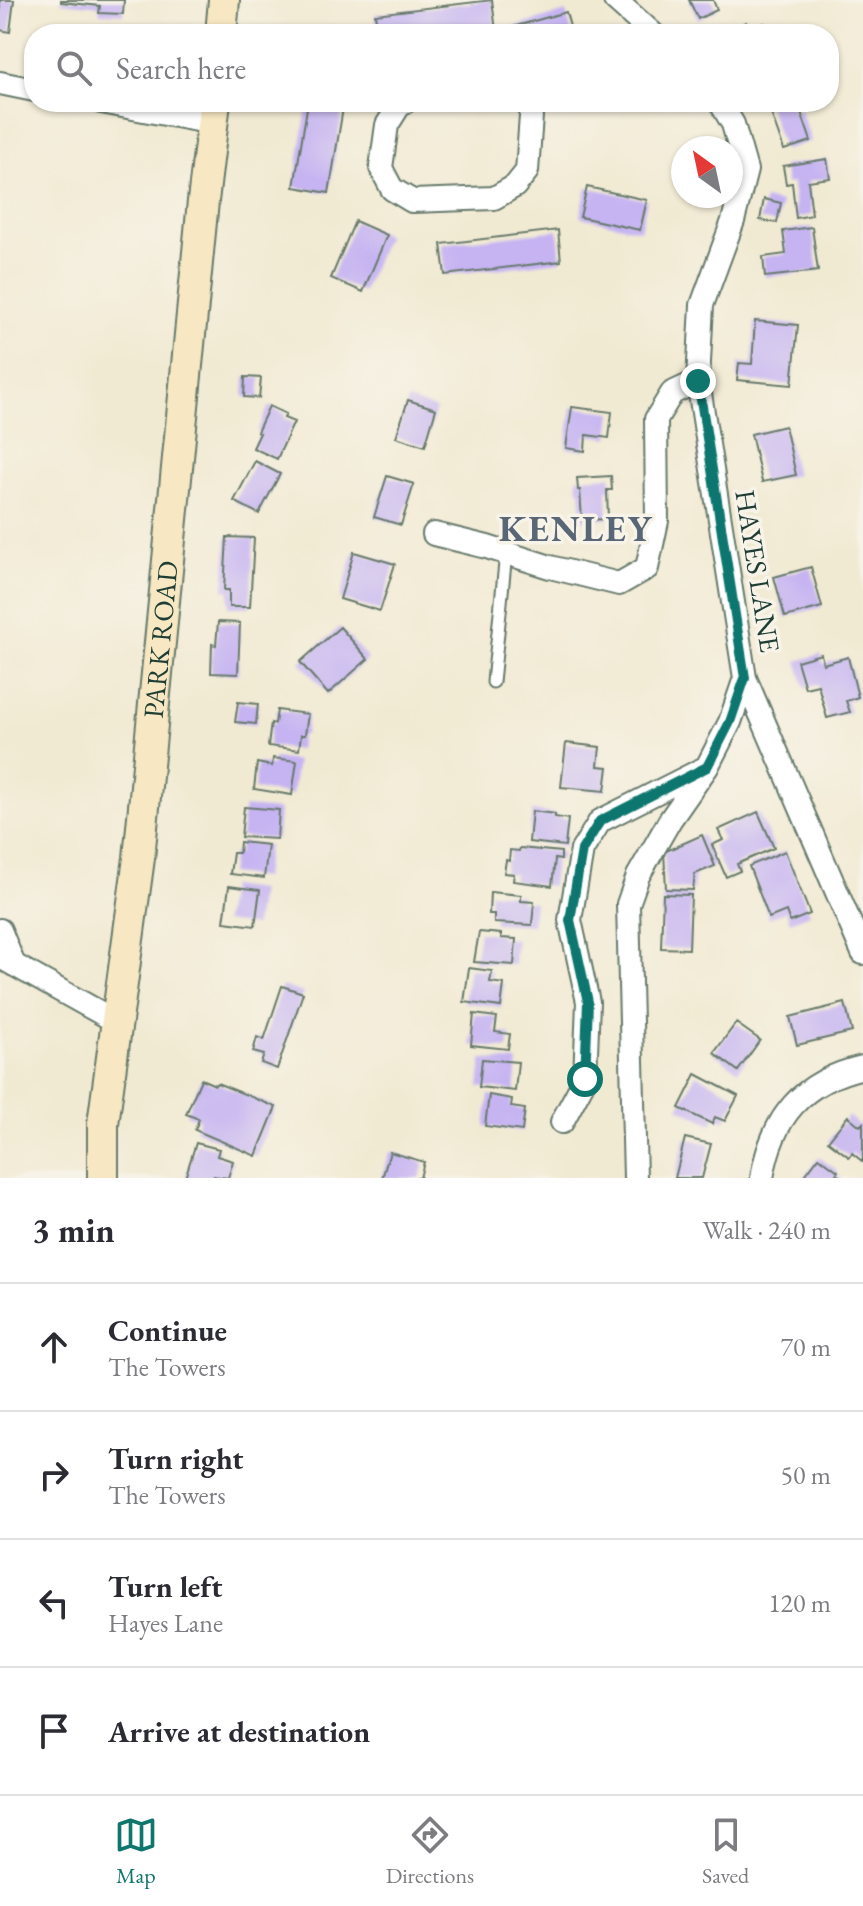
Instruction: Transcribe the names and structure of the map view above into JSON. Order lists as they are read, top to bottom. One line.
{"streets":{"street":["HAYES LANE","PARK ROAD"]},"districts":["KENLEY"],"north":"top left","page":{"search":"Search here","heading":["3 min","Walk · 240 m"],"list":[["Continue","The Towers","70 m"],["Turn right","The Towers","50 m"],["Turn left","Hayes Lane","120 m"],"Arrive at destination"],"nav":["Map","Directions","Saved"]}}
